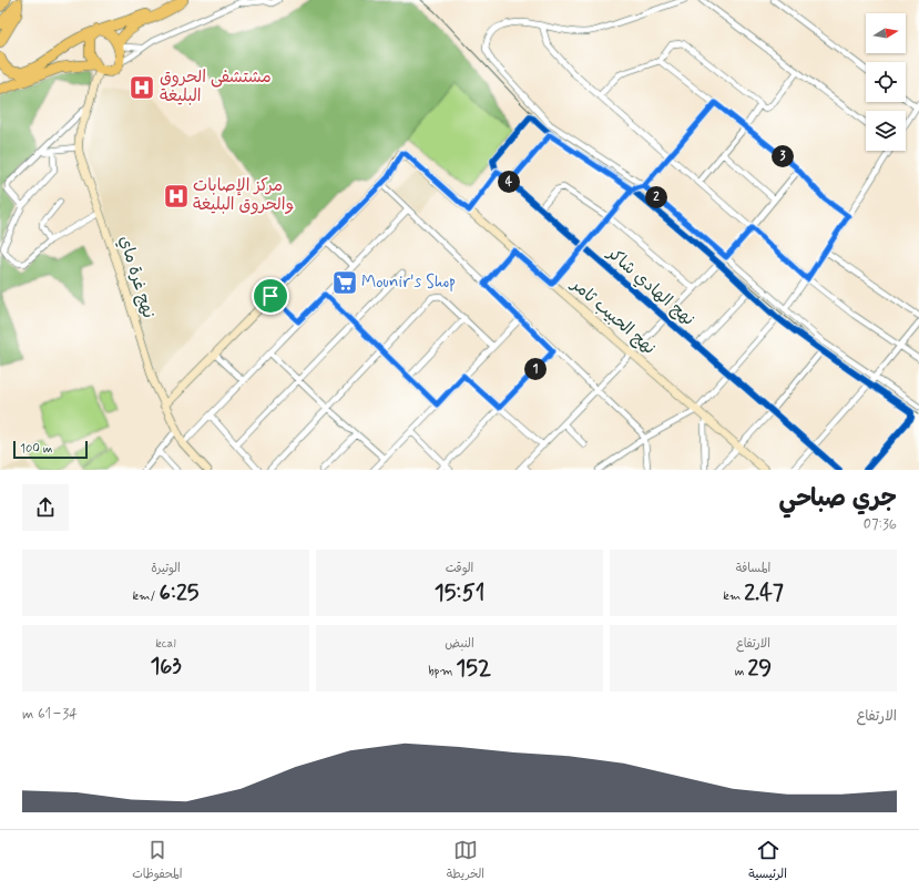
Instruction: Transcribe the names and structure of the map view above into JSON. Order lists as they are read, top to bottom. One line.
{"streets":{"street":["نهج غرة ماي","نهج الهادي شاكر","نهج الحبيب ثامر"]},"crossings":[["نهج غرة ماي","نهج الحبيب ثامر"]],"places":{"hospital":["مشتشفى الحروق البليغة","مركز الإصابات والحروق البليغة"],"supermarket":["Mounir's Shop"]},"scale_bar":"100 m","north":"right","page":{"pins":["3","4","2","1"],"scale":"100 m","heading":["جري صباحي","07:36"],"stats":[["المسافة","2.47 km"],["الوقت","15:51"],["الوتيرة","6:25 /km"],["الارتفاع","29 m"],["النبض","152 bpm"],["kcal","163"]],"chart":["الارتفاع","34–61 m"],"tabs":["الرئيسية","الخريطة","المحفوظات"]}}
